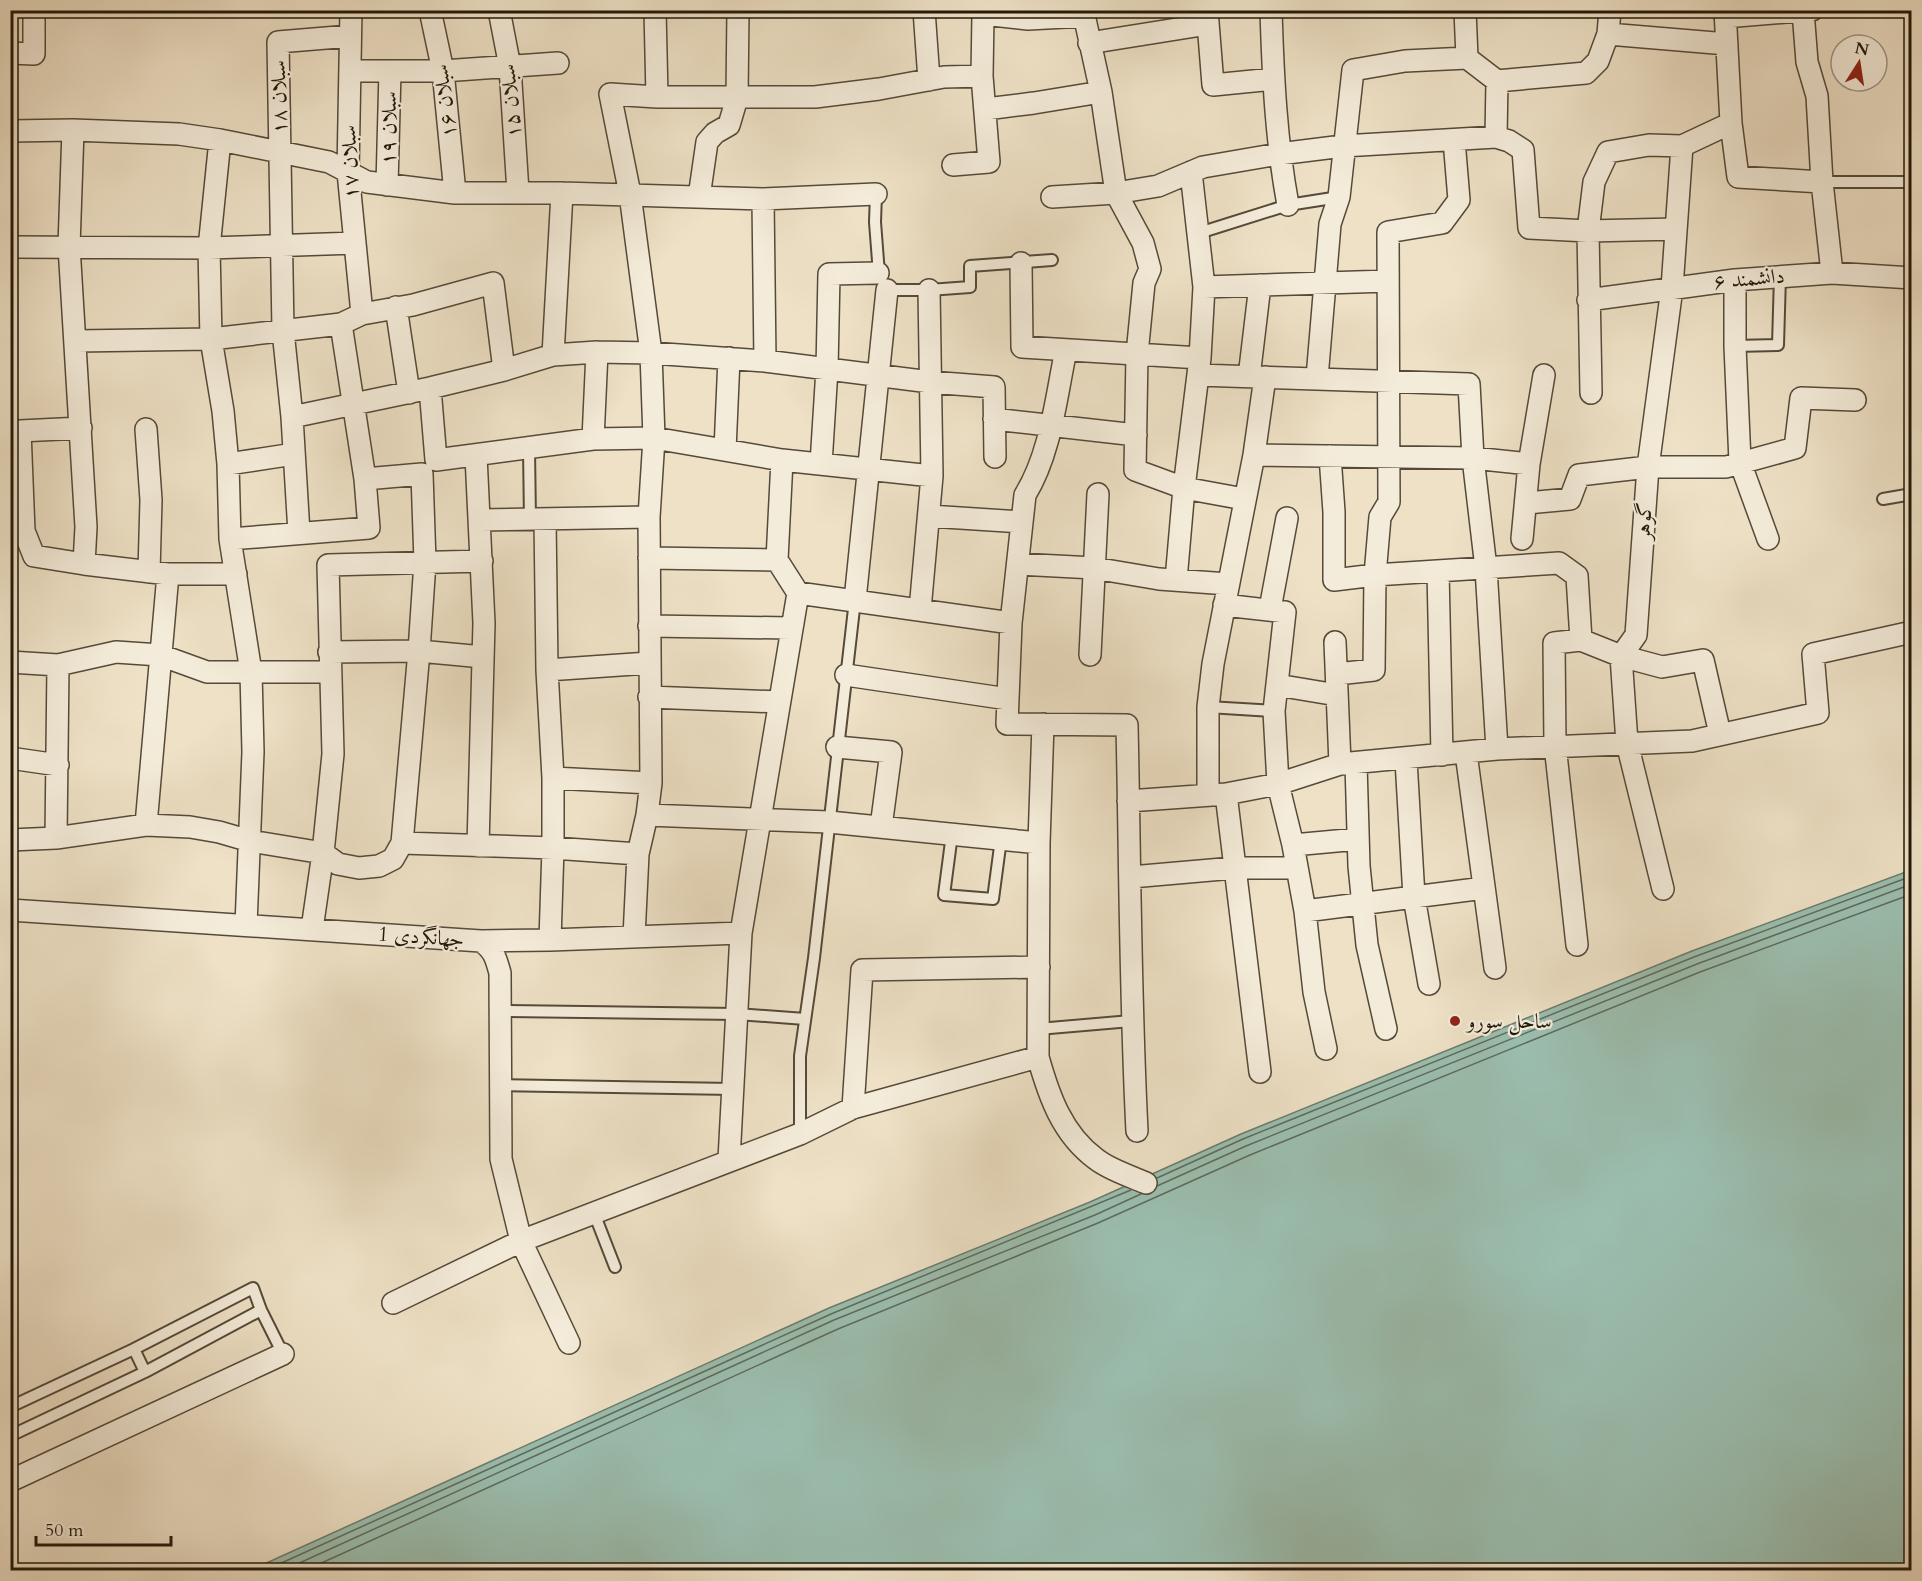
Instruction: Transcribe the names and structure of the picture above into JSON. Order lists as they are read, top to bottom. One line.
{"streets":{"street":["سبلان ۱۸","سبلان ۱۶","سبلان ۱۵","سبلان ۱۹","سبلان ۱۷","دانشمند ۶","گوهر","جهانگردی 1"]},"crossings":[["سبلان ۱۸","سبلان ۱۷"],["دانشمند ۶","گوهر"]],"places":["ساحل سورو"],"scale_bar":"50 m","north":"top"}
